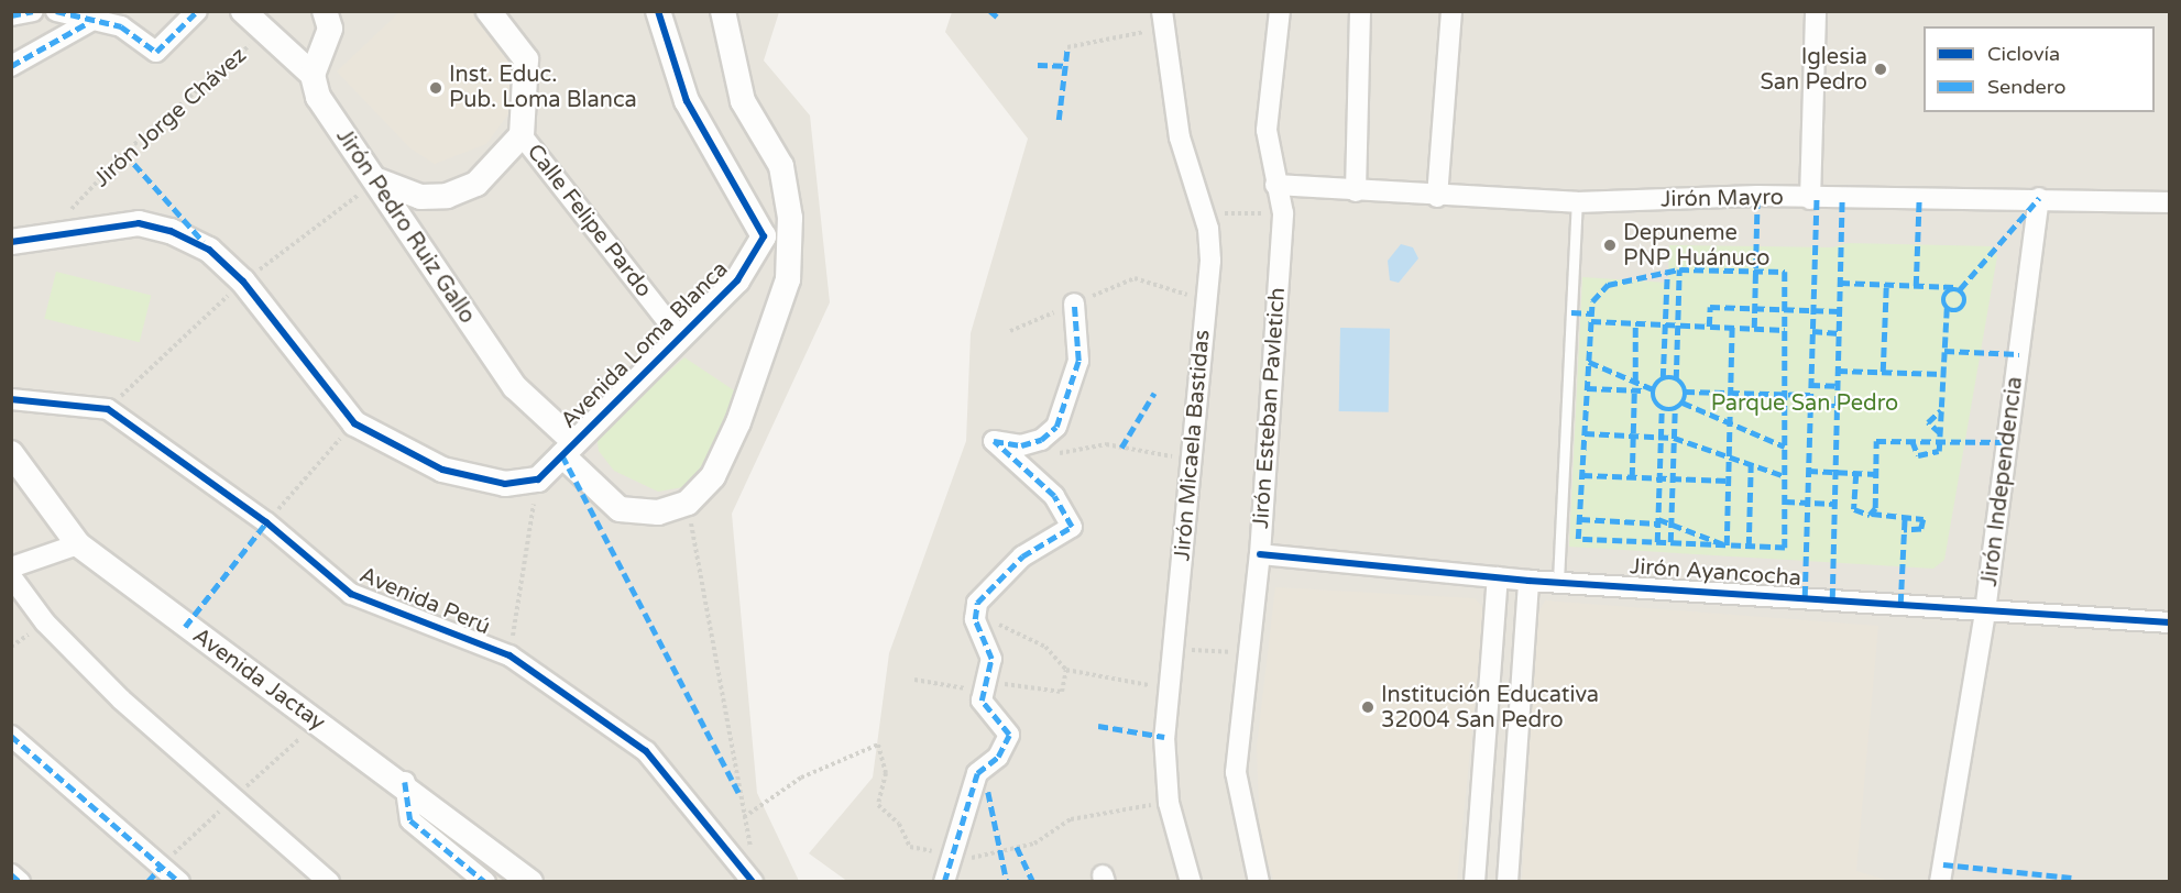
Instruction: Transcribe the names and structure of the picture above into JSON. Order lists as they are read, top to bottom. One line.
{"streets":{"street":["Jirón Mayro","Calle Felipe Pardo","Jirón Pedro Ruiz Gallo","Avenida Loma Blanca","Jirón Esteban Pavletich","Jirón Micaela Bastidas","Jirón Independencia","Jirón Ayancocha","Avenida Perú","Avenida Jactay"],"path":["Jirón Jorge Chávez"]},"crossings":[["Jirón Jorge Chávez","Jirón Pedro Ruiz Gallo"],["Jirón Mayro","Jirón Esteban Pavletich"],["Jirón Mayro","Jirón Independencia"],["Calle Felipe Pardo","Avenida Loma Blanca"],["Jirón Pedro Ruiz Gallo","Avenida Loma Blanca"],["Jirón Esteban Pavletich","Jirón Ayancocha"],["Jirón Independencia","Jirón Ayancocha"]],"parks":["Parque San Pedro"],"places":["Iglesia San Pedro","Inst. Educ. Pub. Loma Blanca","Depuneme PNP Huánuco","Institución Educativa 32004 San Pedro"],"legend":["Ciclovía","Sendero"]}
